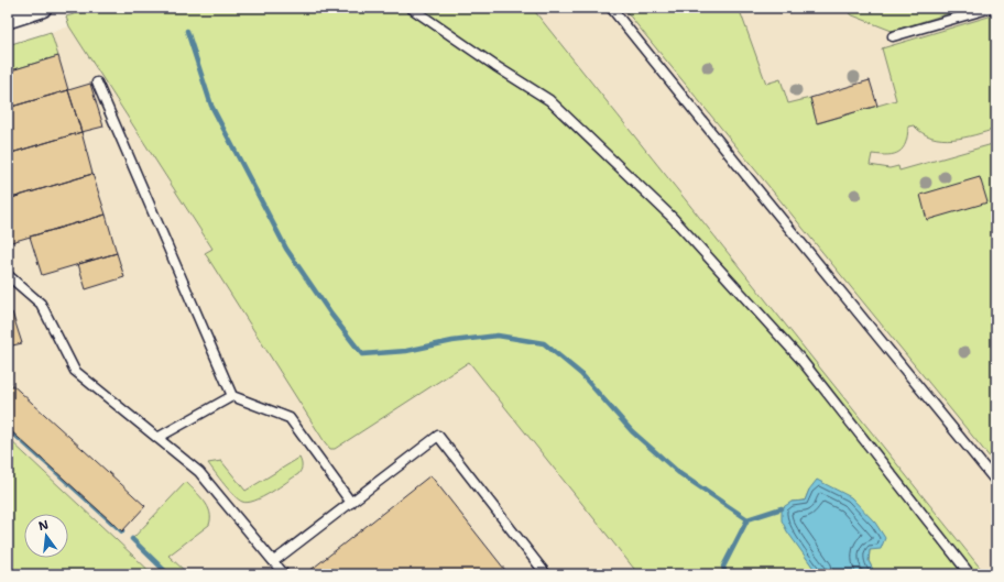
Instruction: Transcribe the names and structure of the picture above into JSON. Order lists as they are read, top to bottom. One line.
{"north":"top"}
